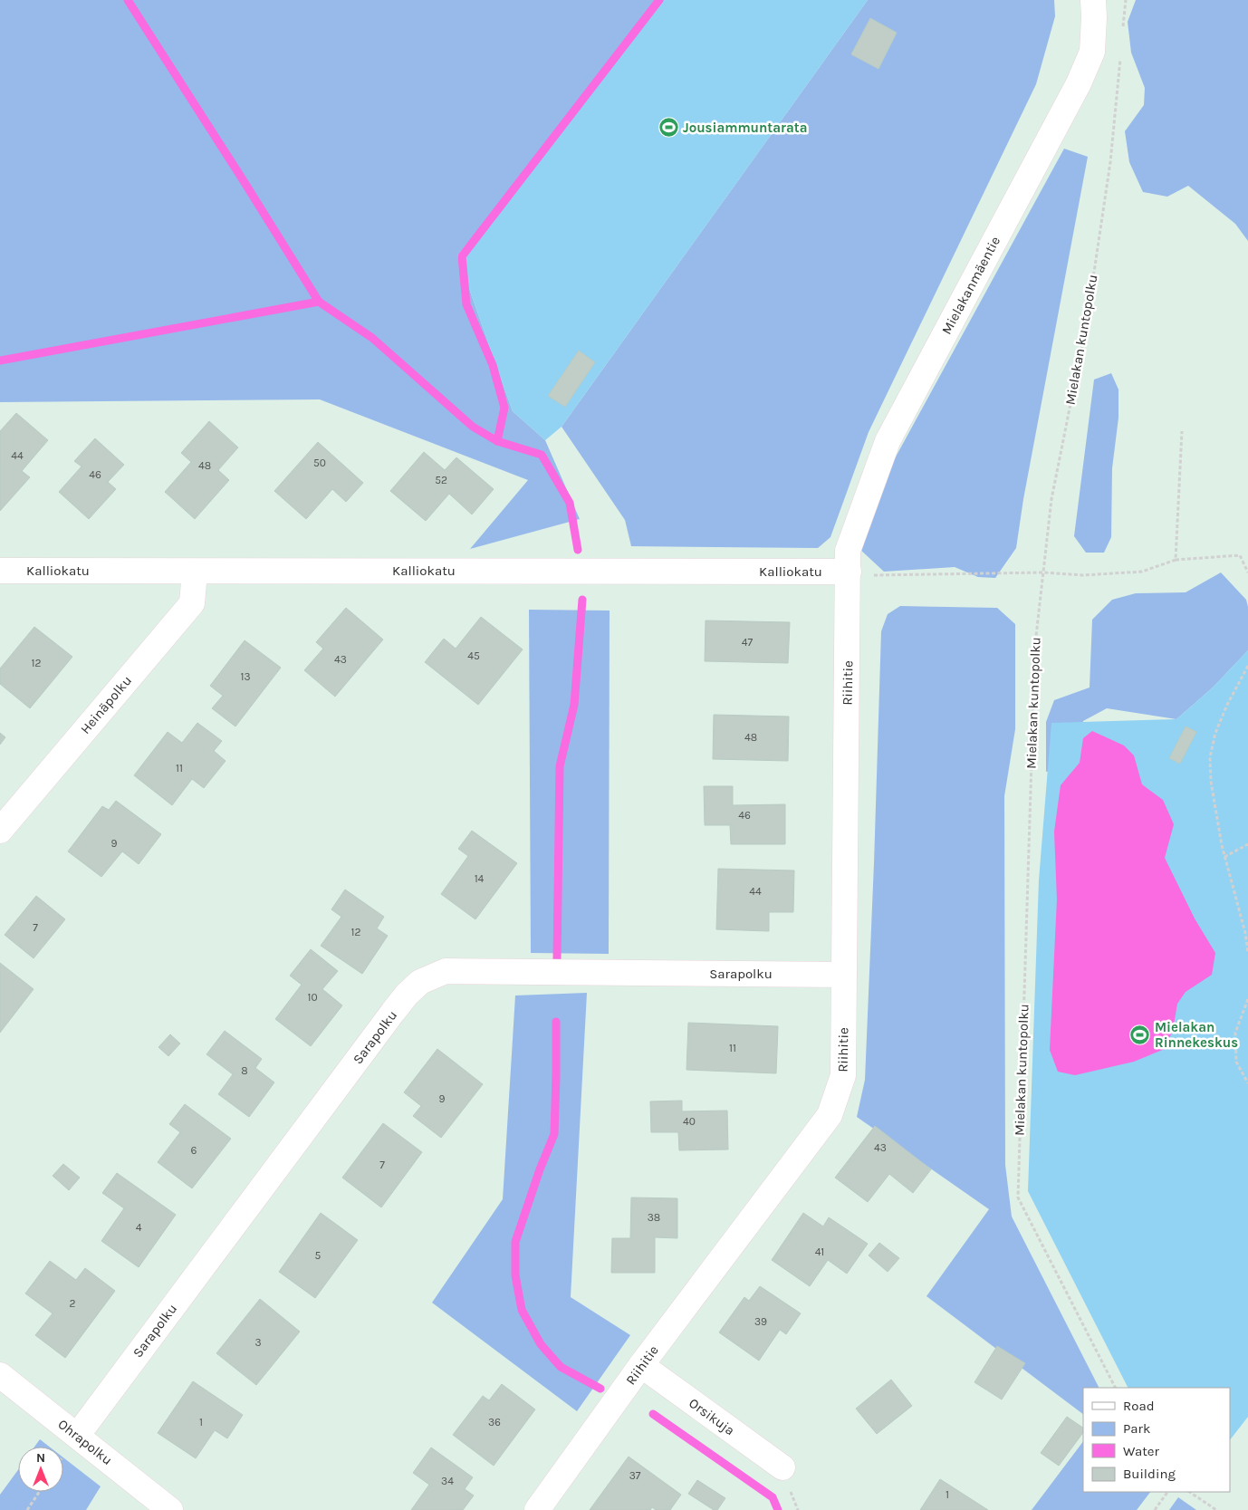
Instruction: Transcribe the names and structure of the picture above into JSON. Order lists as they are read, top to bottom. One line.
{"streets":{"street":["Mielakanmäentie","Kalliokatu","Riihitie","Heinäpolku","Sarapolku","Orsikuja","Ohrapolku"],"path":["Mielakan kuntopolku"]},"crossings":[["Mielakanmäentie","Kalliokatu"],["Mielakanmäentie","Riihitie"],["Kalliokatu","Riihitie"],["Kalliokatu","Heinäpolku"],["Riihitie","Sarapolku"],["Riihitie","Orsikuja"],["Sarapolku","Ohrapolku"]],"places":{"sports":["Jousiammuntarata","Mielakan Rinnekeskus"]},"house_numbers":["44","50","48","46","52","47","45","43","12","13","48","11","46","9","14","44","7","12","10","11","8","9","40","43","6","7","38","4","41","5","2","39","3","1","36","37","34","1"],"legend":["Road","Park","Water","Building"],"north":"top"}
